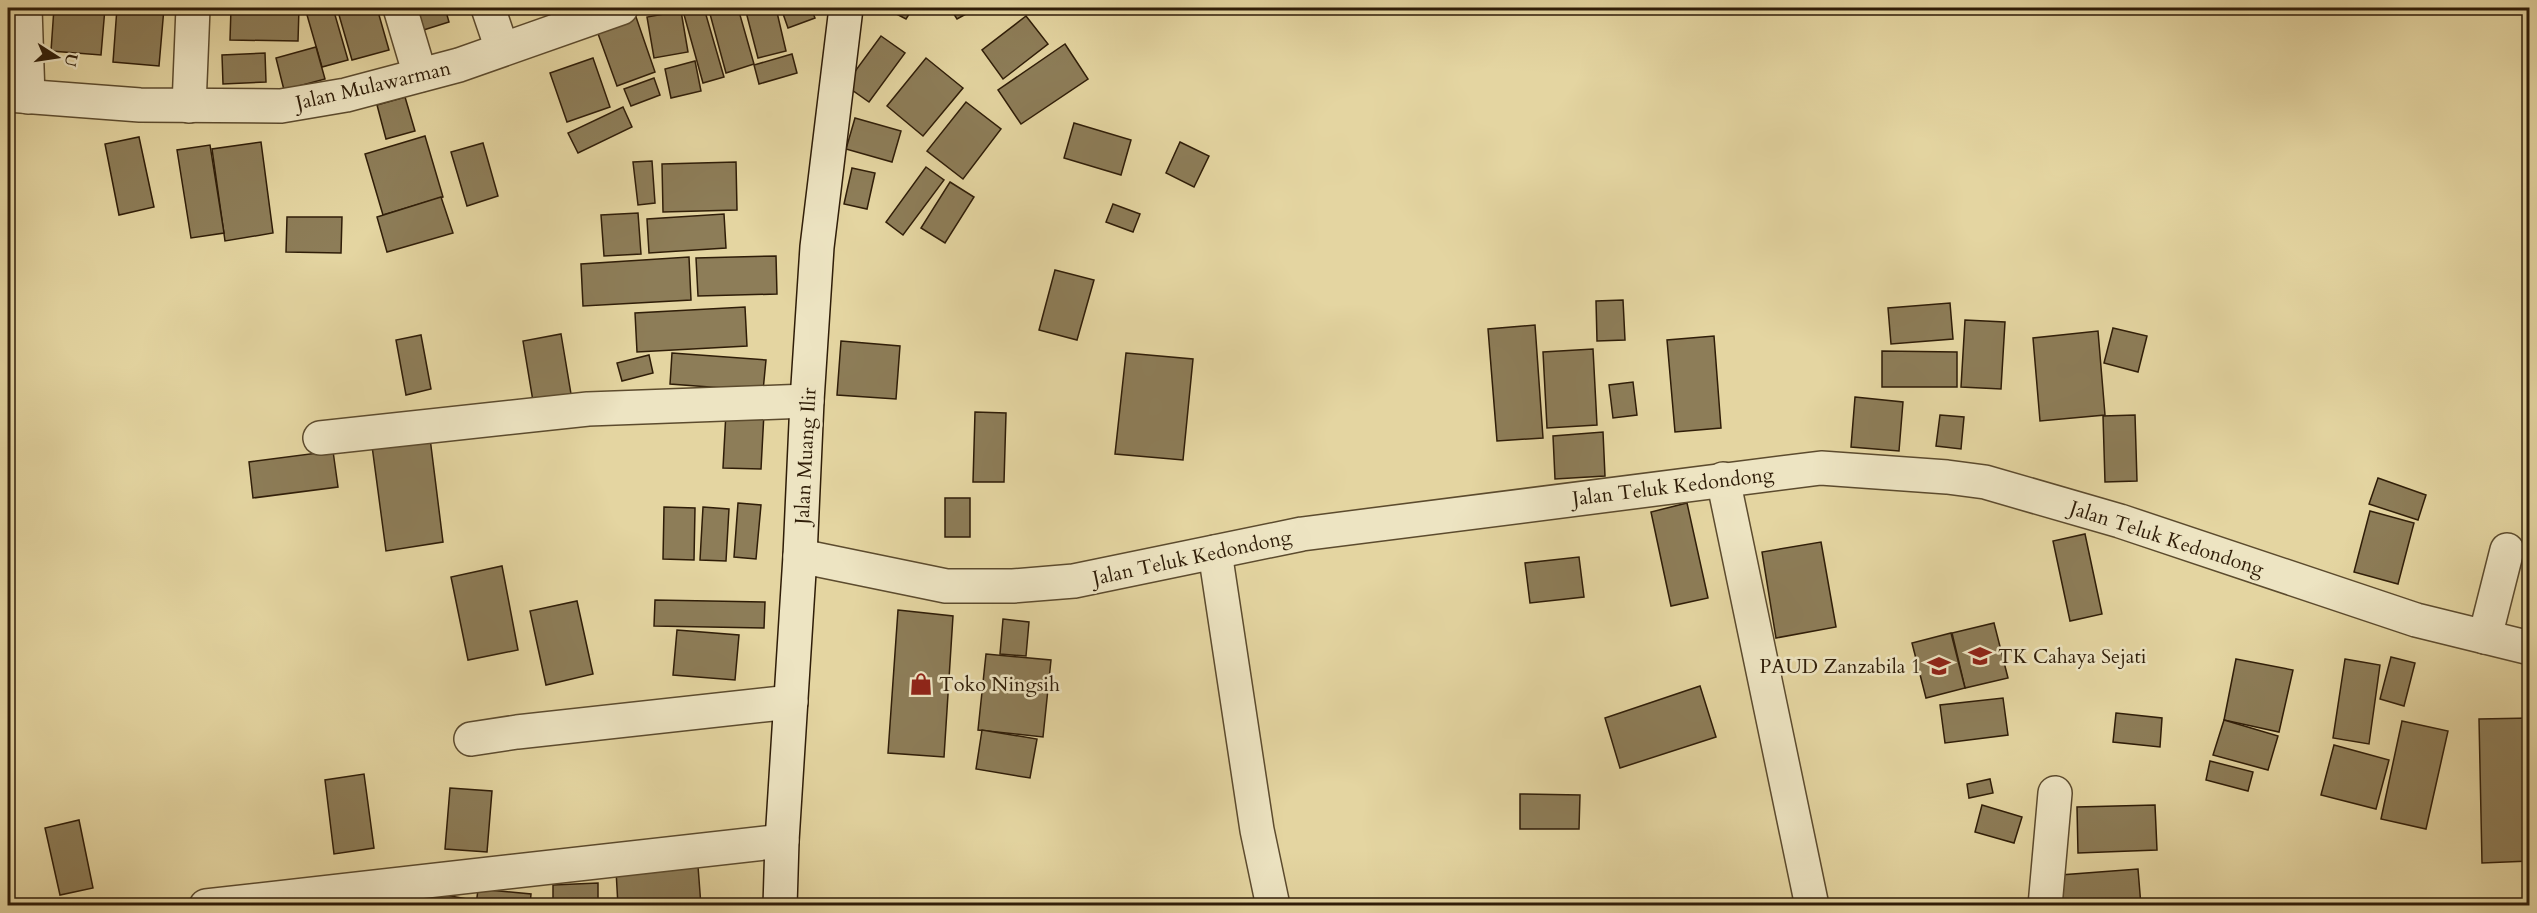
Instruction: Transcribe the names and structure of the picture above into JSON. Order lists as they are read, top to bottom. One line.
{"streets":{"street":["Jalan Mulawarman","Jalan Muang Ilir","Jalan Teluk Kedondong"]},"crossings":[["Jalan Muang Ilir","Jalan Teluk Kedondong"]],"places":{"school or university":["TK Cahaya Sejati","PAUD Zanzabila 1"],"shop":["Toko Ningsih"]},"north":"right"}
